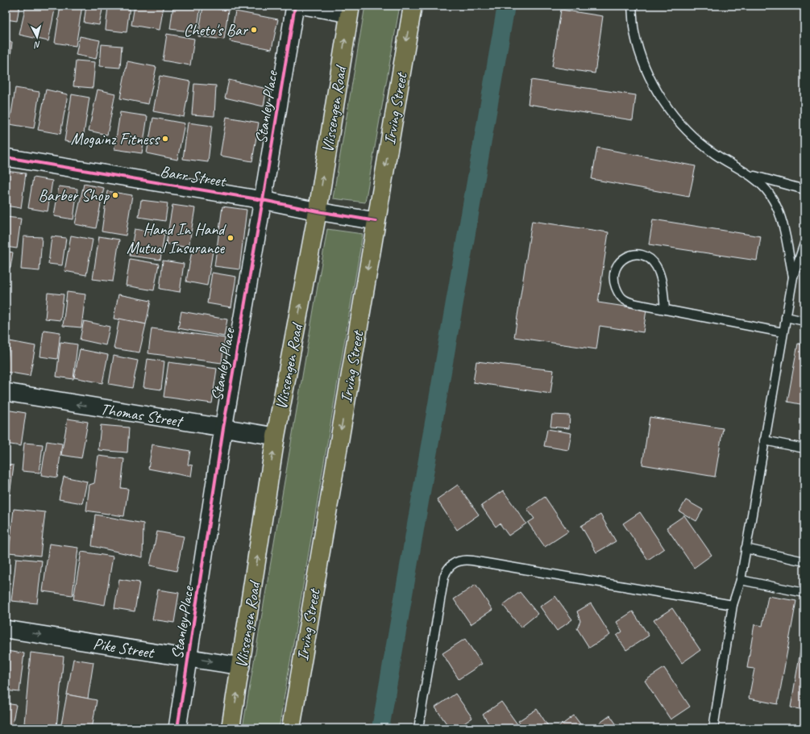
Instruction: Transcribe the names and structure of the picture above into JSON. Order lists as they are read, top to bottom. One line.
{"streets":{"main road":["Irving Street","Vlissengen Road"],"street":["Stanley Place","Barr Street","Thomas Street","Pike Street"]},"crossings":[["Stanley Place","Barr Street"],["Stanley Place","Thomas Street"],["Stanley Place","Pike Street"],["Irving Street","Barr Street"],["Vlissengen Road","Barr Street"],["Vlissengen Road","Thomas Street"],["Vlissengen Road","Pike Street"]],"one_way":["Irving Street","Vlissengen Road","Thomas Street","Pike Street"],"places":["Cheto's Bar","Mogainz Fitness","Barber Shop","Hand In Hand Mutual Insurance"],"north":"bottom"}
